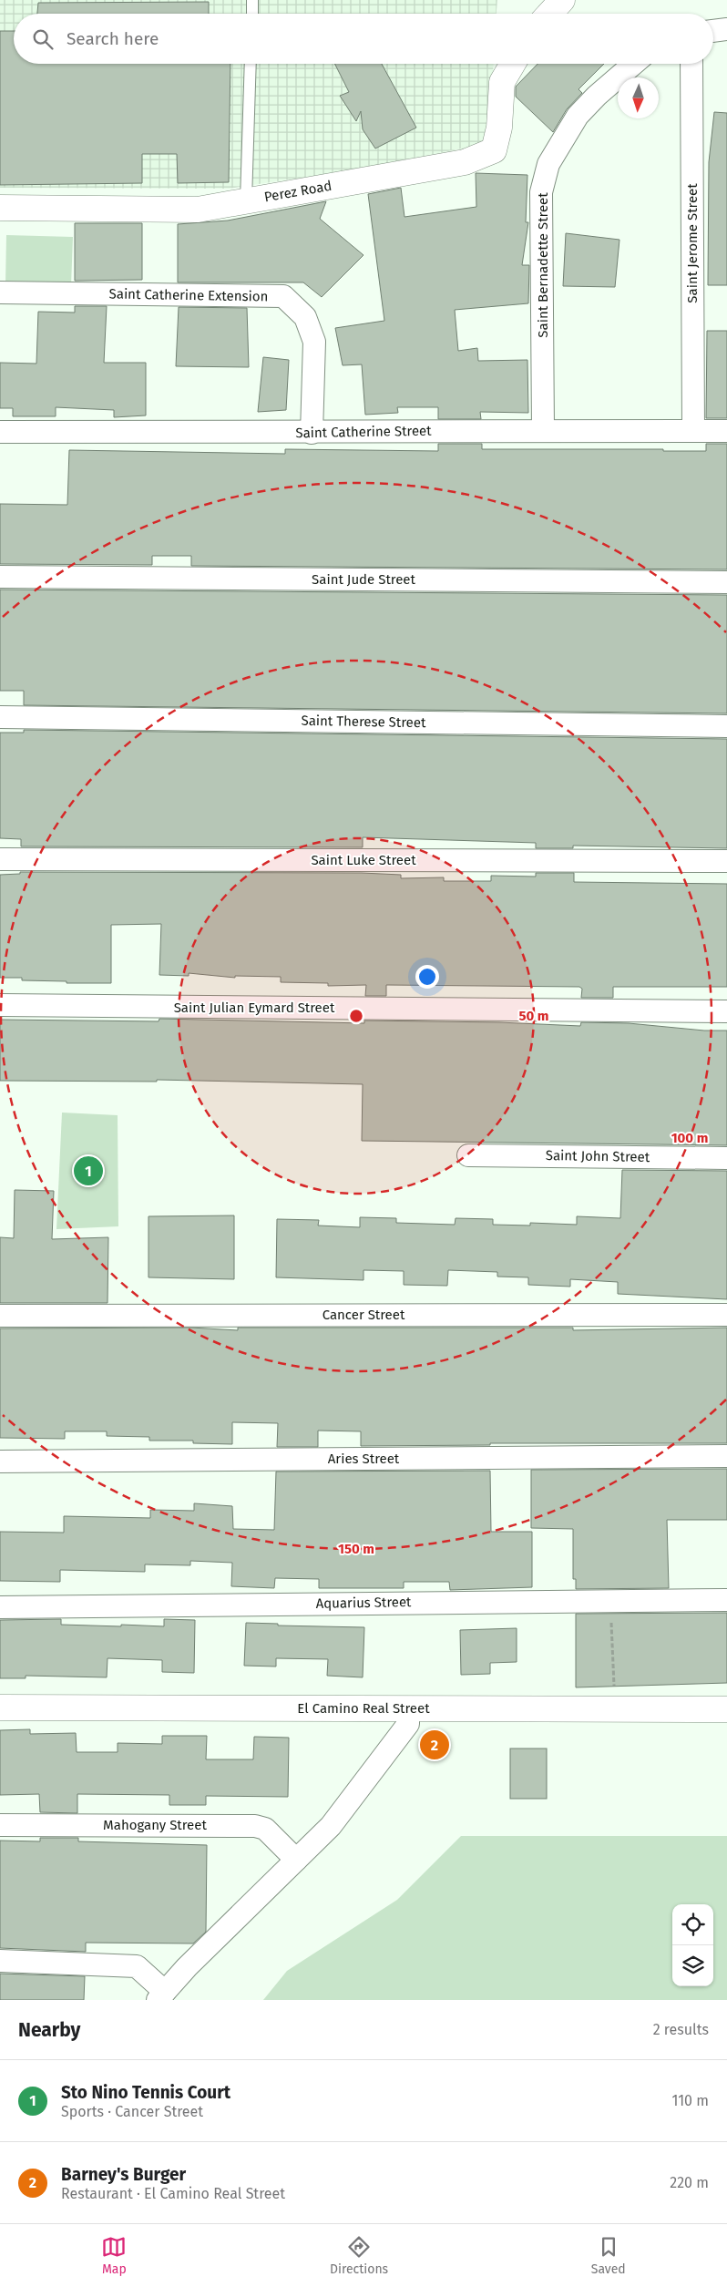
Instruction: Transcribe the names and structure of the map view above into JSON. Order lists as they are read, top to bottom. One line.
{"streets":{"street":["Perez Road","Saint Jerome Street","Saint Bernadette Street","Saint Catherine Extension","Saint Catherine Street","Saint Jude Street","Saint Therese Street","Saint Luke Street","Saint Julian Eymard Street","Saint John Street","Cancer Street","Aries Street","Aquarius Street","El Camino Real Street","Mahogany Street"]},"crossings":[["Saint Jerome Street","Saint Catherine Street"],["Saint Bernadette Street","Saint Catherine Street"],["Saint Catherine Extension","Saint Catherine Street"]],"north":"bottom","page":{"search":"Search here","pins":["1","2"],"heading":["Nearby","2 results"],"list":[{"mark":"1","name":"Sto Nino Tennis Court","note":"Sports · Cancer Street","value":"110 m"},{"mark":"2","name":"Barney's Burger","note":"Restaurant · El Camino Real Street","value":"220 m"}],"nav":["Map","Directions","Saved"]},"rings":["50 m","100 m","150 m"]}
